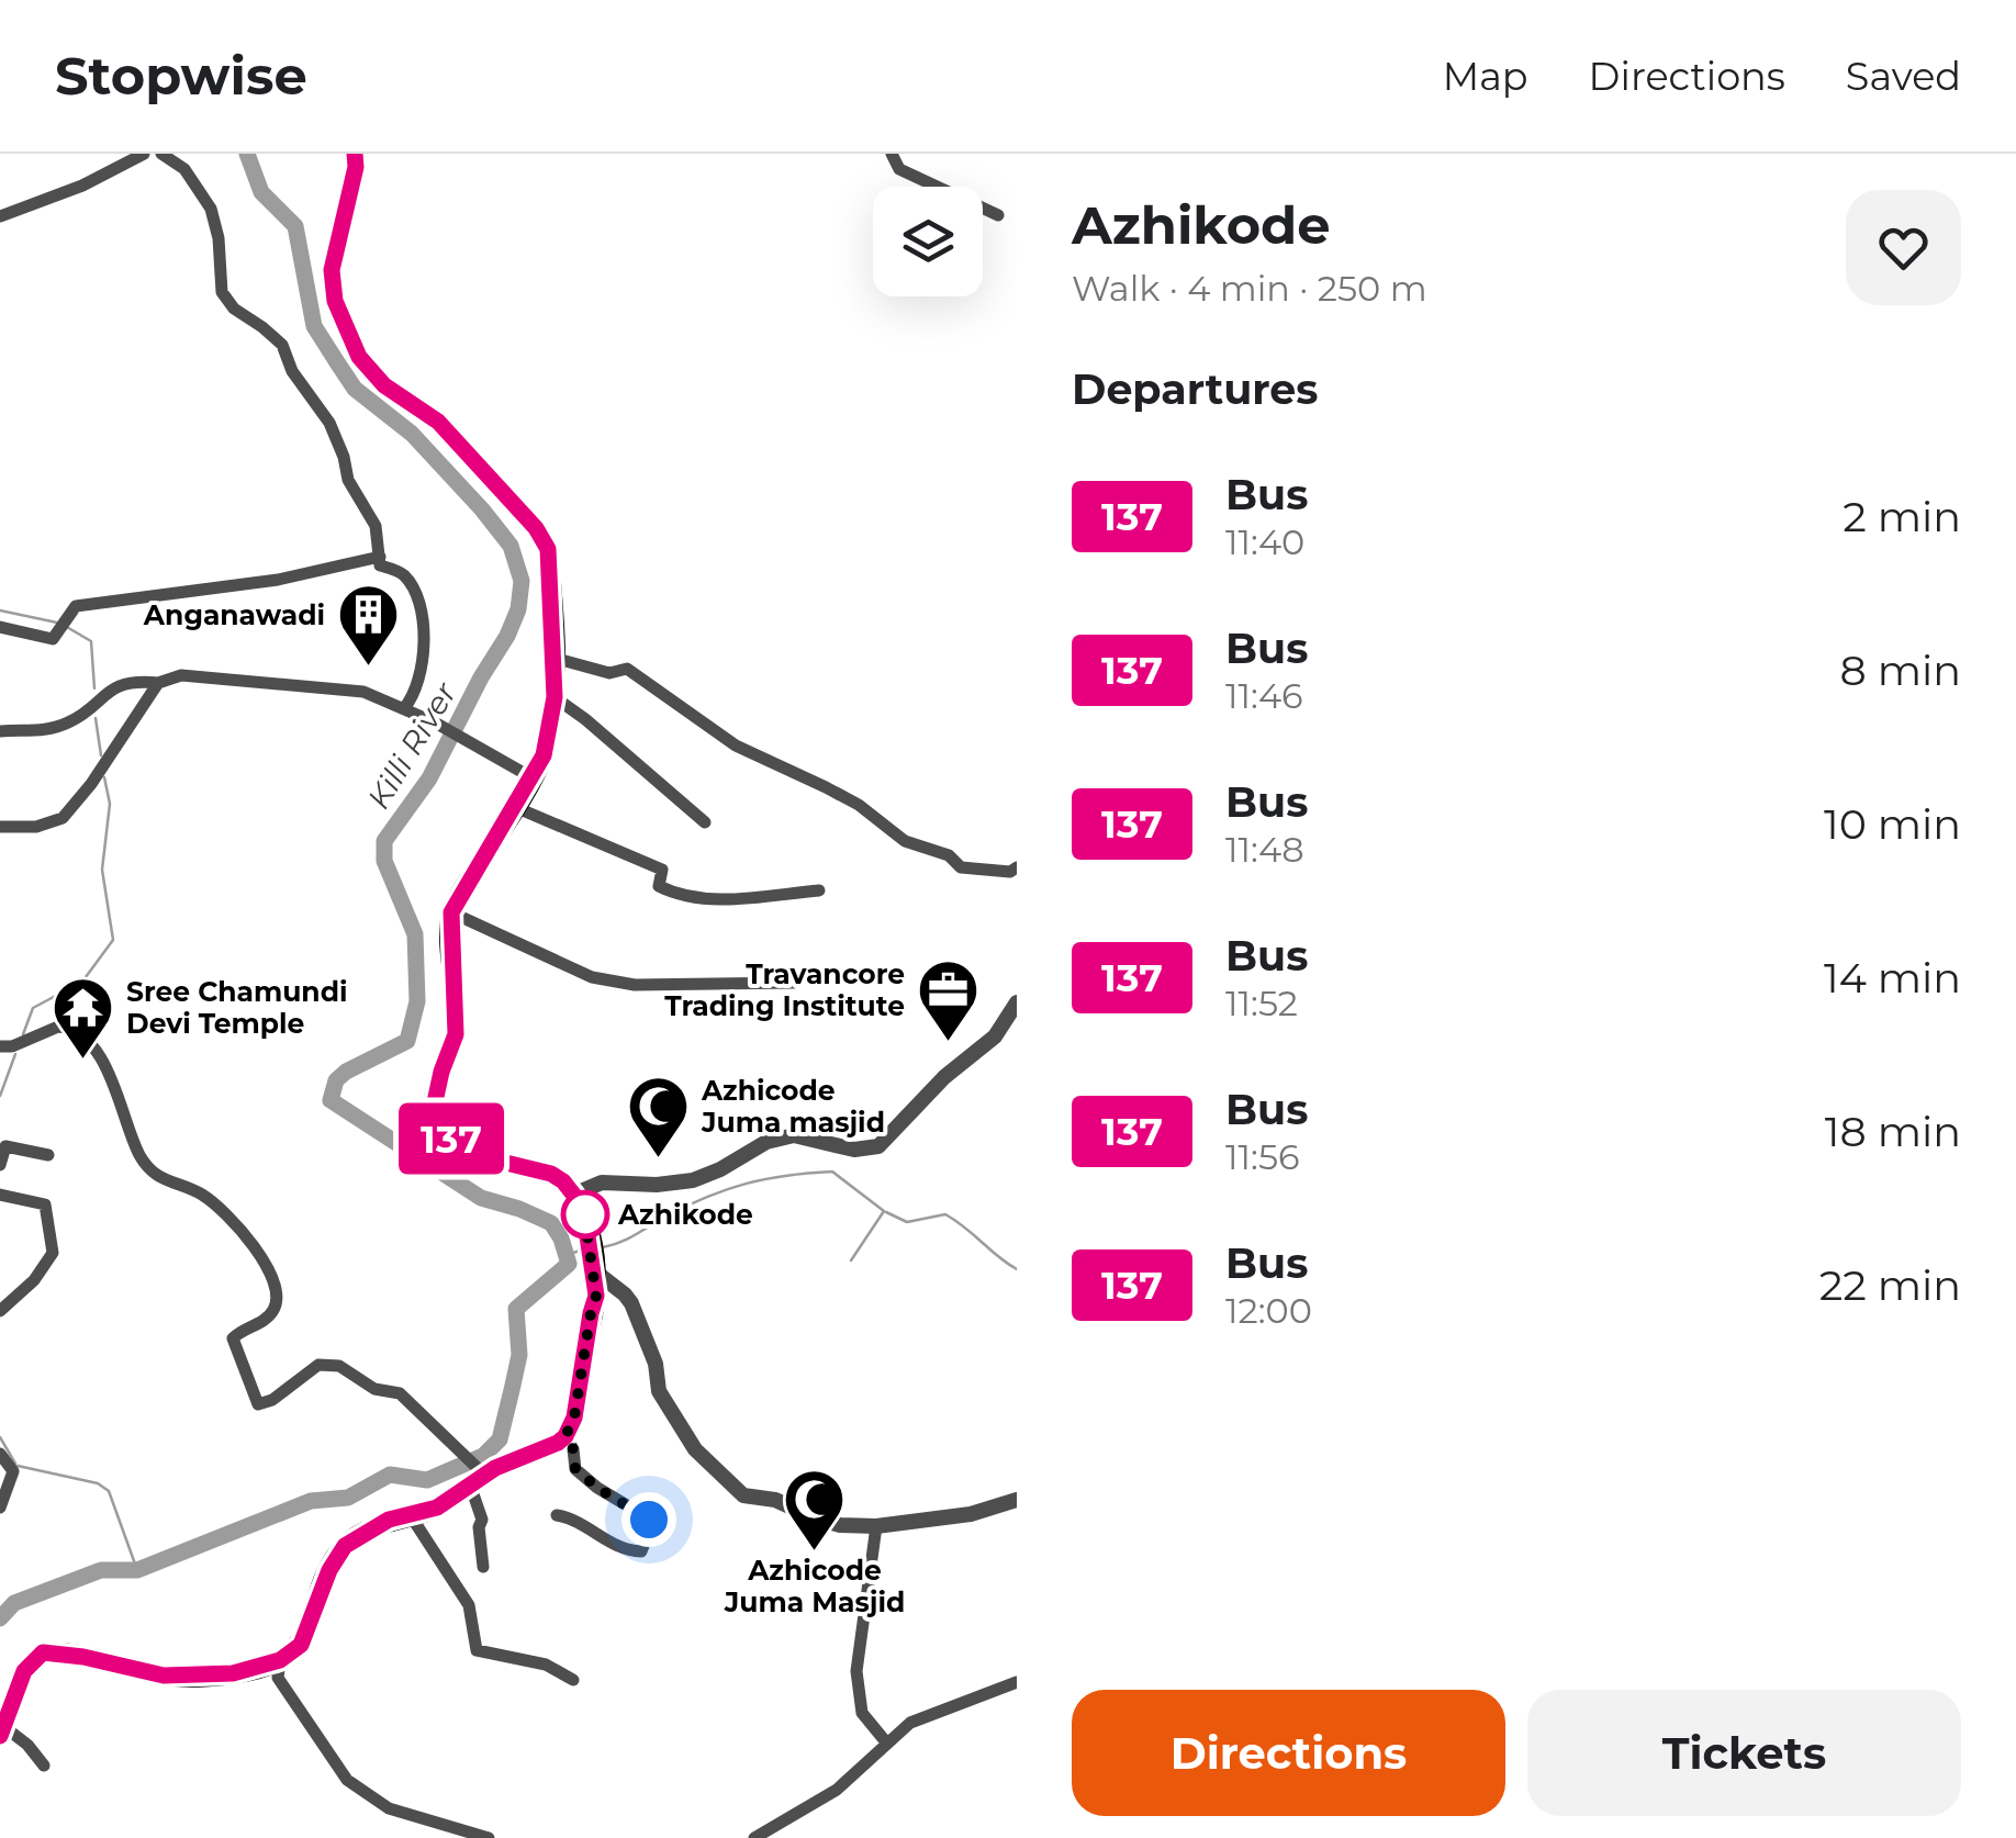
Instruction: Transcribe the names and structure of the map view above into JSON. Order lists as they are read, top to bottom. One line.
{"water":["Killi River"],"places":{"building":["Anganawadi"],"office":["Travancore Trading Institute"],"temple":["Sree Chamundi Devi Temple"],"mosque":["Azhicode Juma masjid","Azhicode Juma Masjid"],"other":["Azhikode"]},"lines":["bus line 137"],"page":{"header":"Stopwise","nav":["Map","Directions","Saved"],"on_map":"137","heading":[["Azhikode","Walk · 4 min · 250 m"],"Departures"],"list":[{"mark":"137","name":"Bus","note":"11:40","value":"2 min"},{"mark":"137","name":"Bus","note":"11:46","value":"8 min"},{"mark":"137","name":"Bus","note":"11:48","value":"10 min"},{"mark":"137","name":"Bus","note":"11:52","value":"14 min"},{"mark":"137","name":"Bus","note":"11:56","value":"18 min"},{"mark":"137","name":"Bus","note":"12:00","value":"22 min"}],"buttons":["Directions","Tickets"]}}
